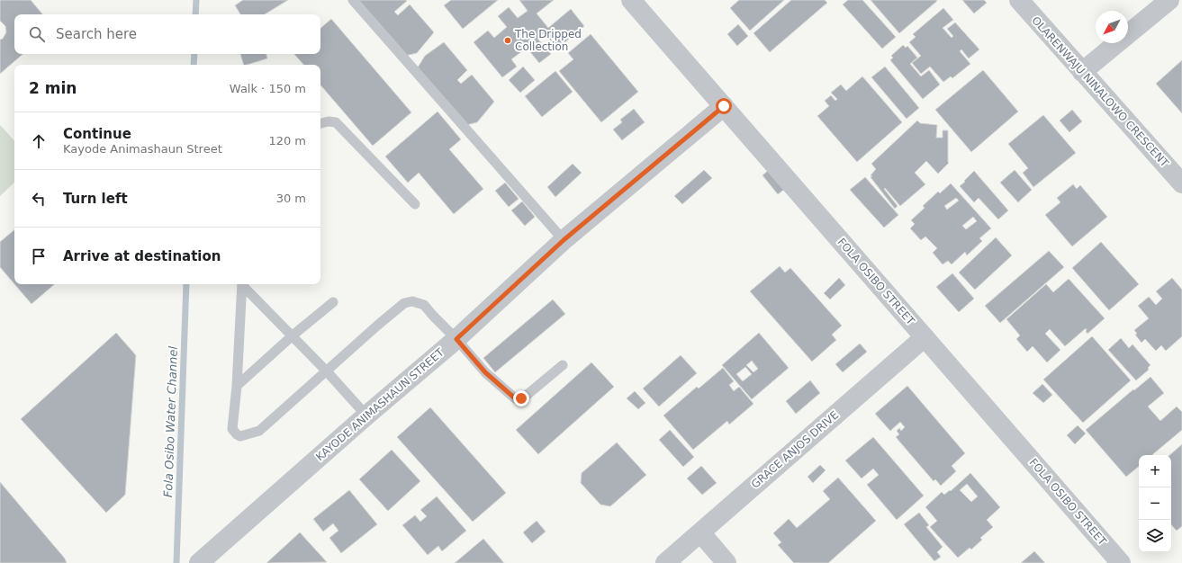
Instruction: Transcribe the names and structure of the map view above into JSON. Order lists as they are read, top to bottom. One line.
{"streets":{"street":["OLARENWAJU NINALOWO CRESCENT","FOLA OSIBO STREET","KAYODE ANIMASHAUN STREET","GRACE ANJOS DRIVE"]},"crossings":[["FOLA OSIBO STREET","KAYODE ANIMASHAUN STREET"],["FOLA OSIBO STREET","GRACE ANJOS DRIVE"]],"water":["Fola Osibo Water Channel"],"places":["The Dripped Collection"],"north":"bottom left","page":{"search":"Search here","heading":["2 min","Walk · 150 m"],"list":[["Continue","Kayode Animashaun Street","120 m"],["Turn left","30 m"],"Arrive at destination"],"map_buttons":["+","−"]}}
